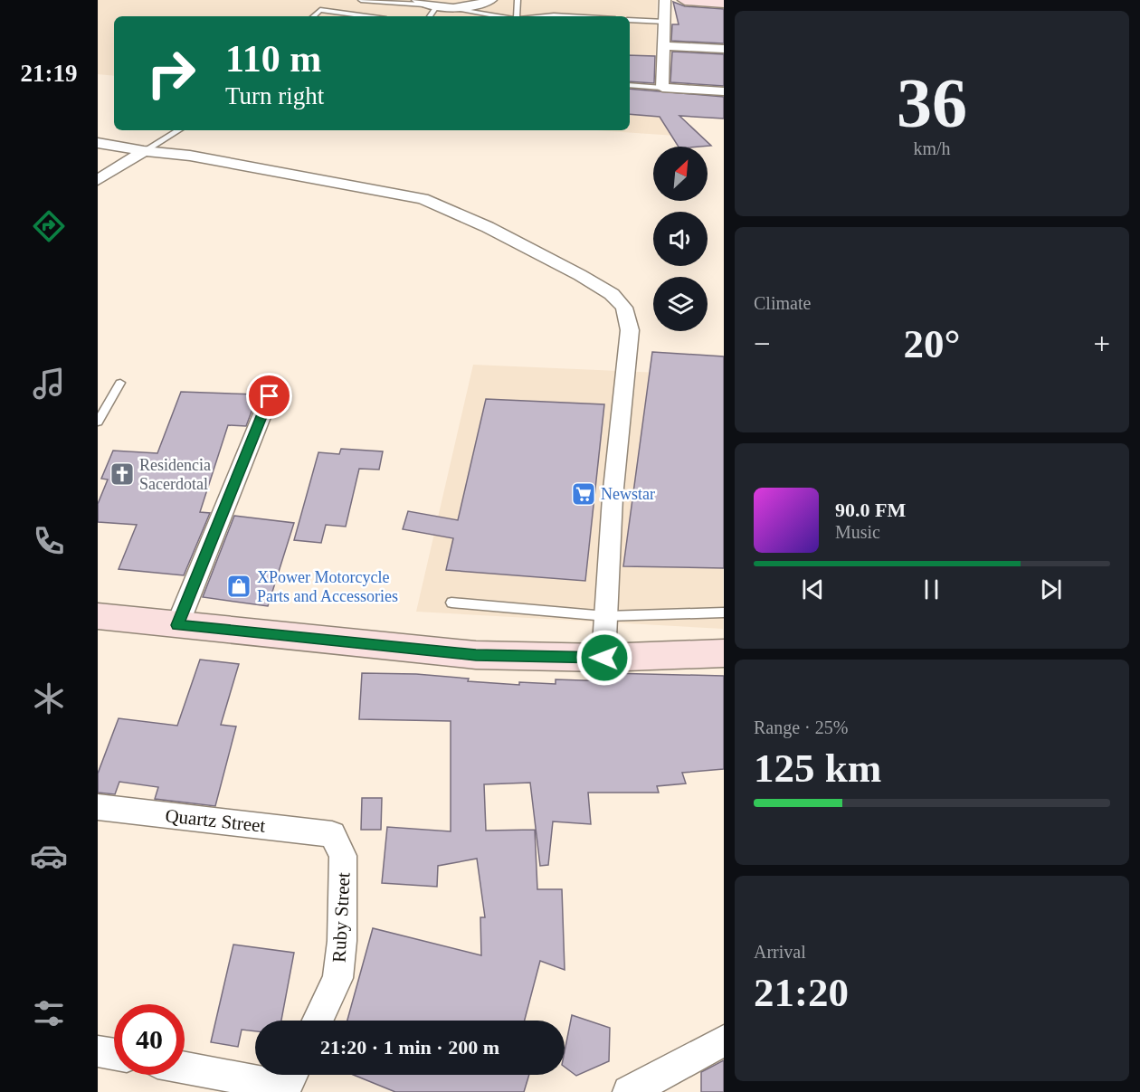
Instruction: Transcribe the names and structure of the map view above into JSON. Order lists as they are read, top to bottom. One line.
{"streets":{"street":["Quartz Street","Ruby Street"]},"crossings":[["Quartz Street","Ruby Street"]],"places":{"church":["Residencia Sacerdotal"],"supermarket":["Newstar"],"shop":["XPower Motorcycle Parts and Accessories"]},"north":"top right","page":{"tabs":"21:19","tile":[["36","km/h"],"Climate",["Range · 25%","125 km"],["Arrival","21:20"]],"turn":["110 m","Turn right"],"heat":["−","20°","+"],"song":["90.0 FM","Music"],"limit":"40","trip":"21:20 · 1 min · 200 m"}}
